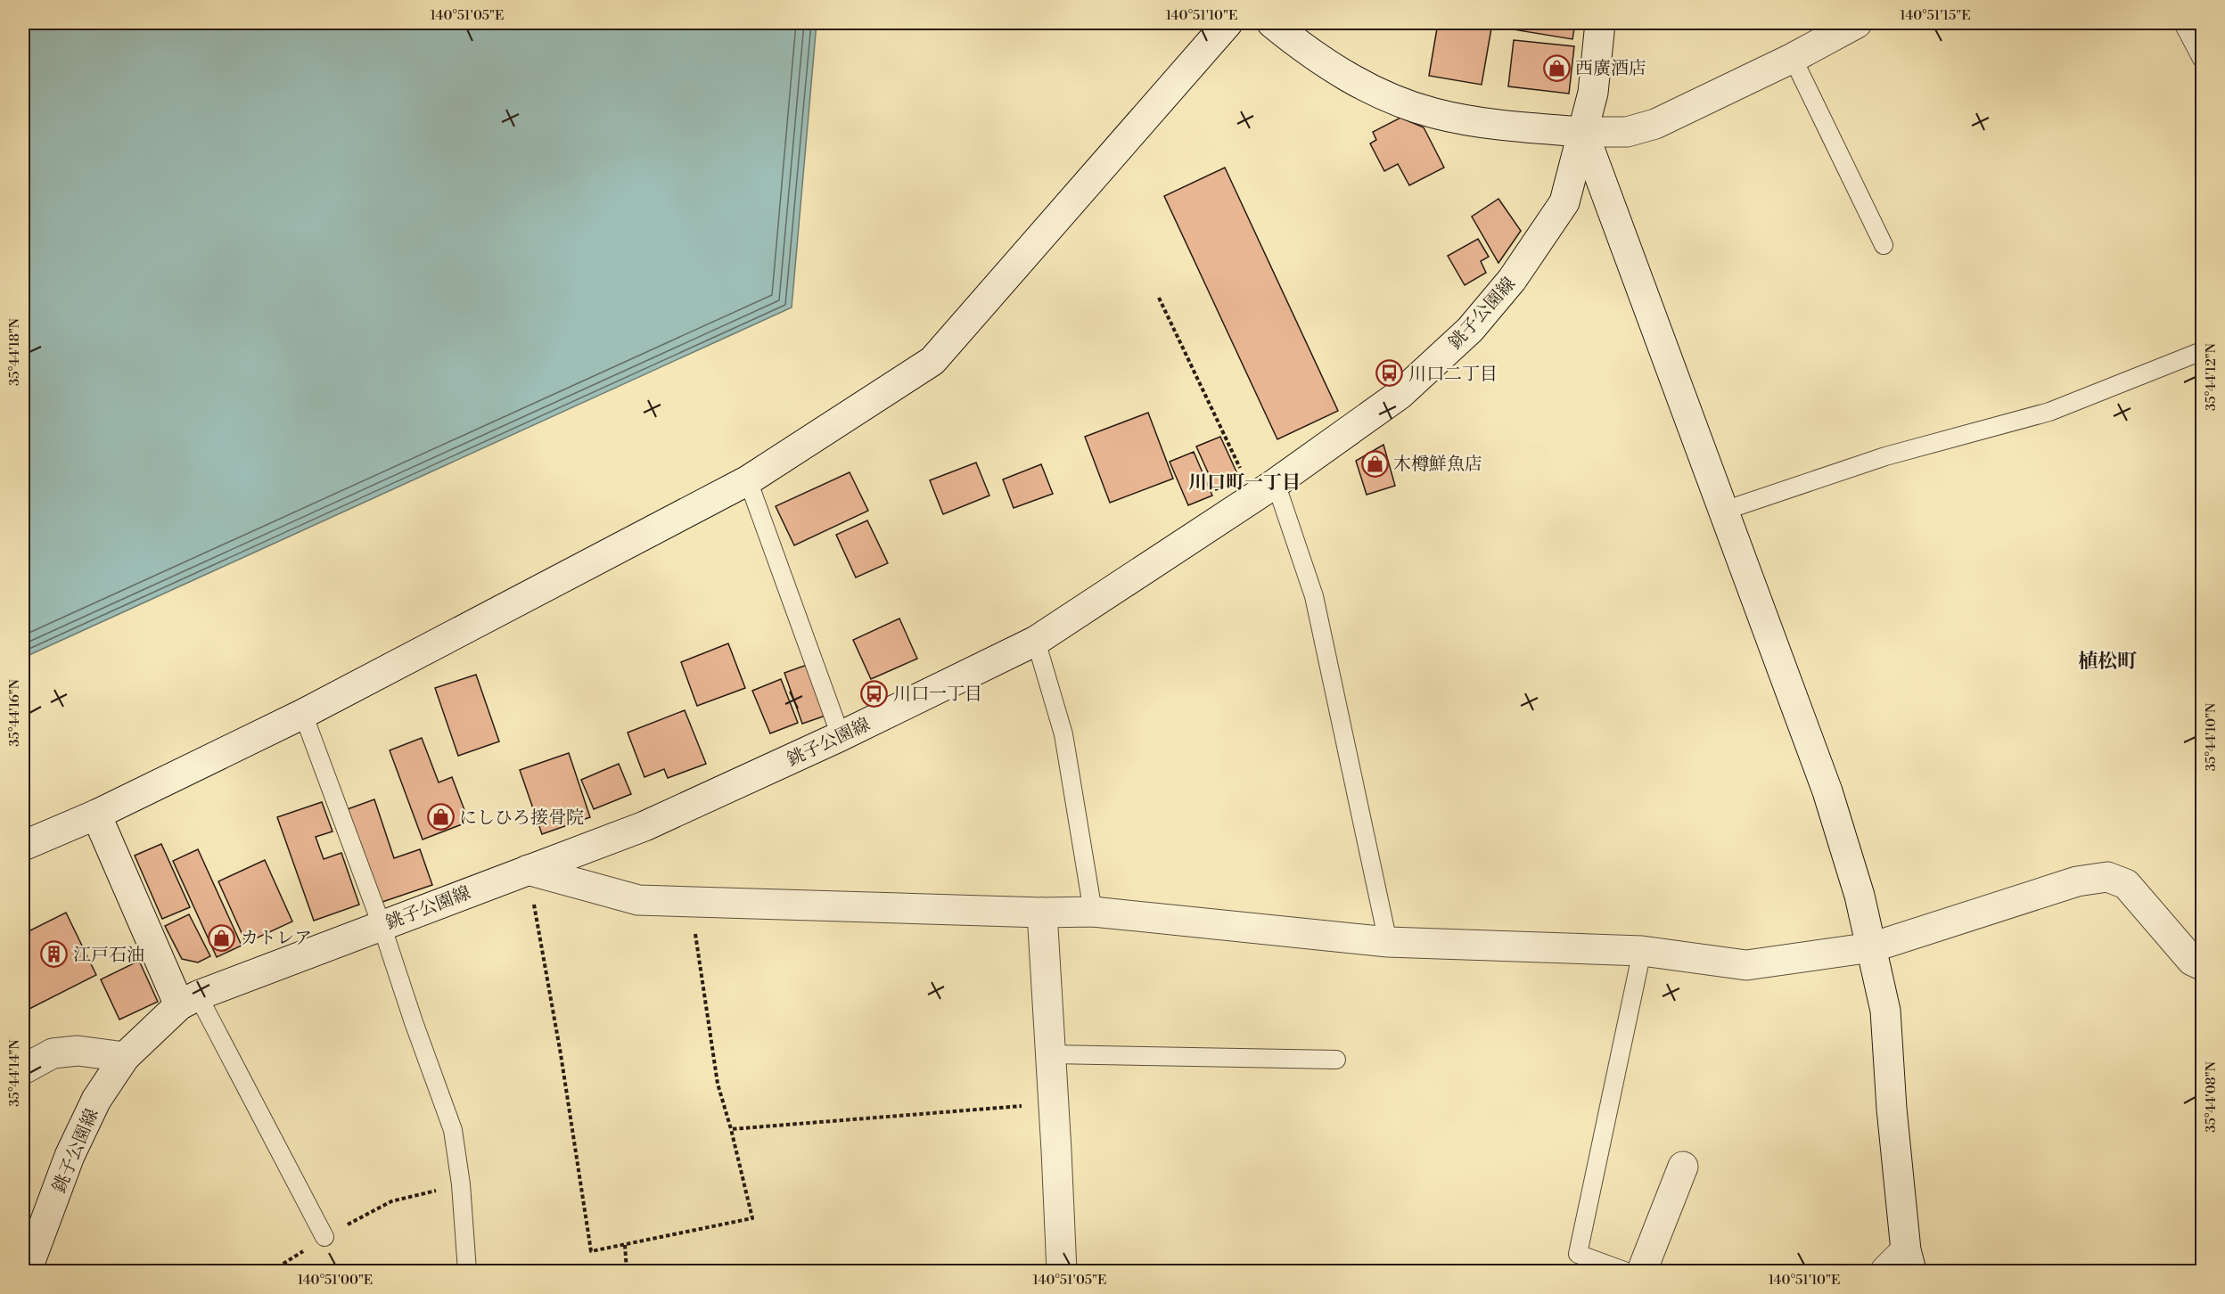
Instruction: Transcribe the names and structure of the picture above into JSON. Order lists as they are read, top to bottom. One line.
{"streets":{"street":["銚子公園線"]},"districts":["川口町一丁目","植松町"],"places":{"shop":["西廣酒店","木樽鮮魚店","にしひろ接骨院","カトレア"],"bus stop":["川口二丁目","川口一丁目"],"building":["江戸石油"]},"coordinates":["140°51'05\"E","140°51'10\"E","140°51'15\"E","35°44'18\"N","35°44'12\"N","35°44'16\"N","35°44'10\"N","35°44'14\"N","35°44'08\"N","140°51'00\"E"]}
